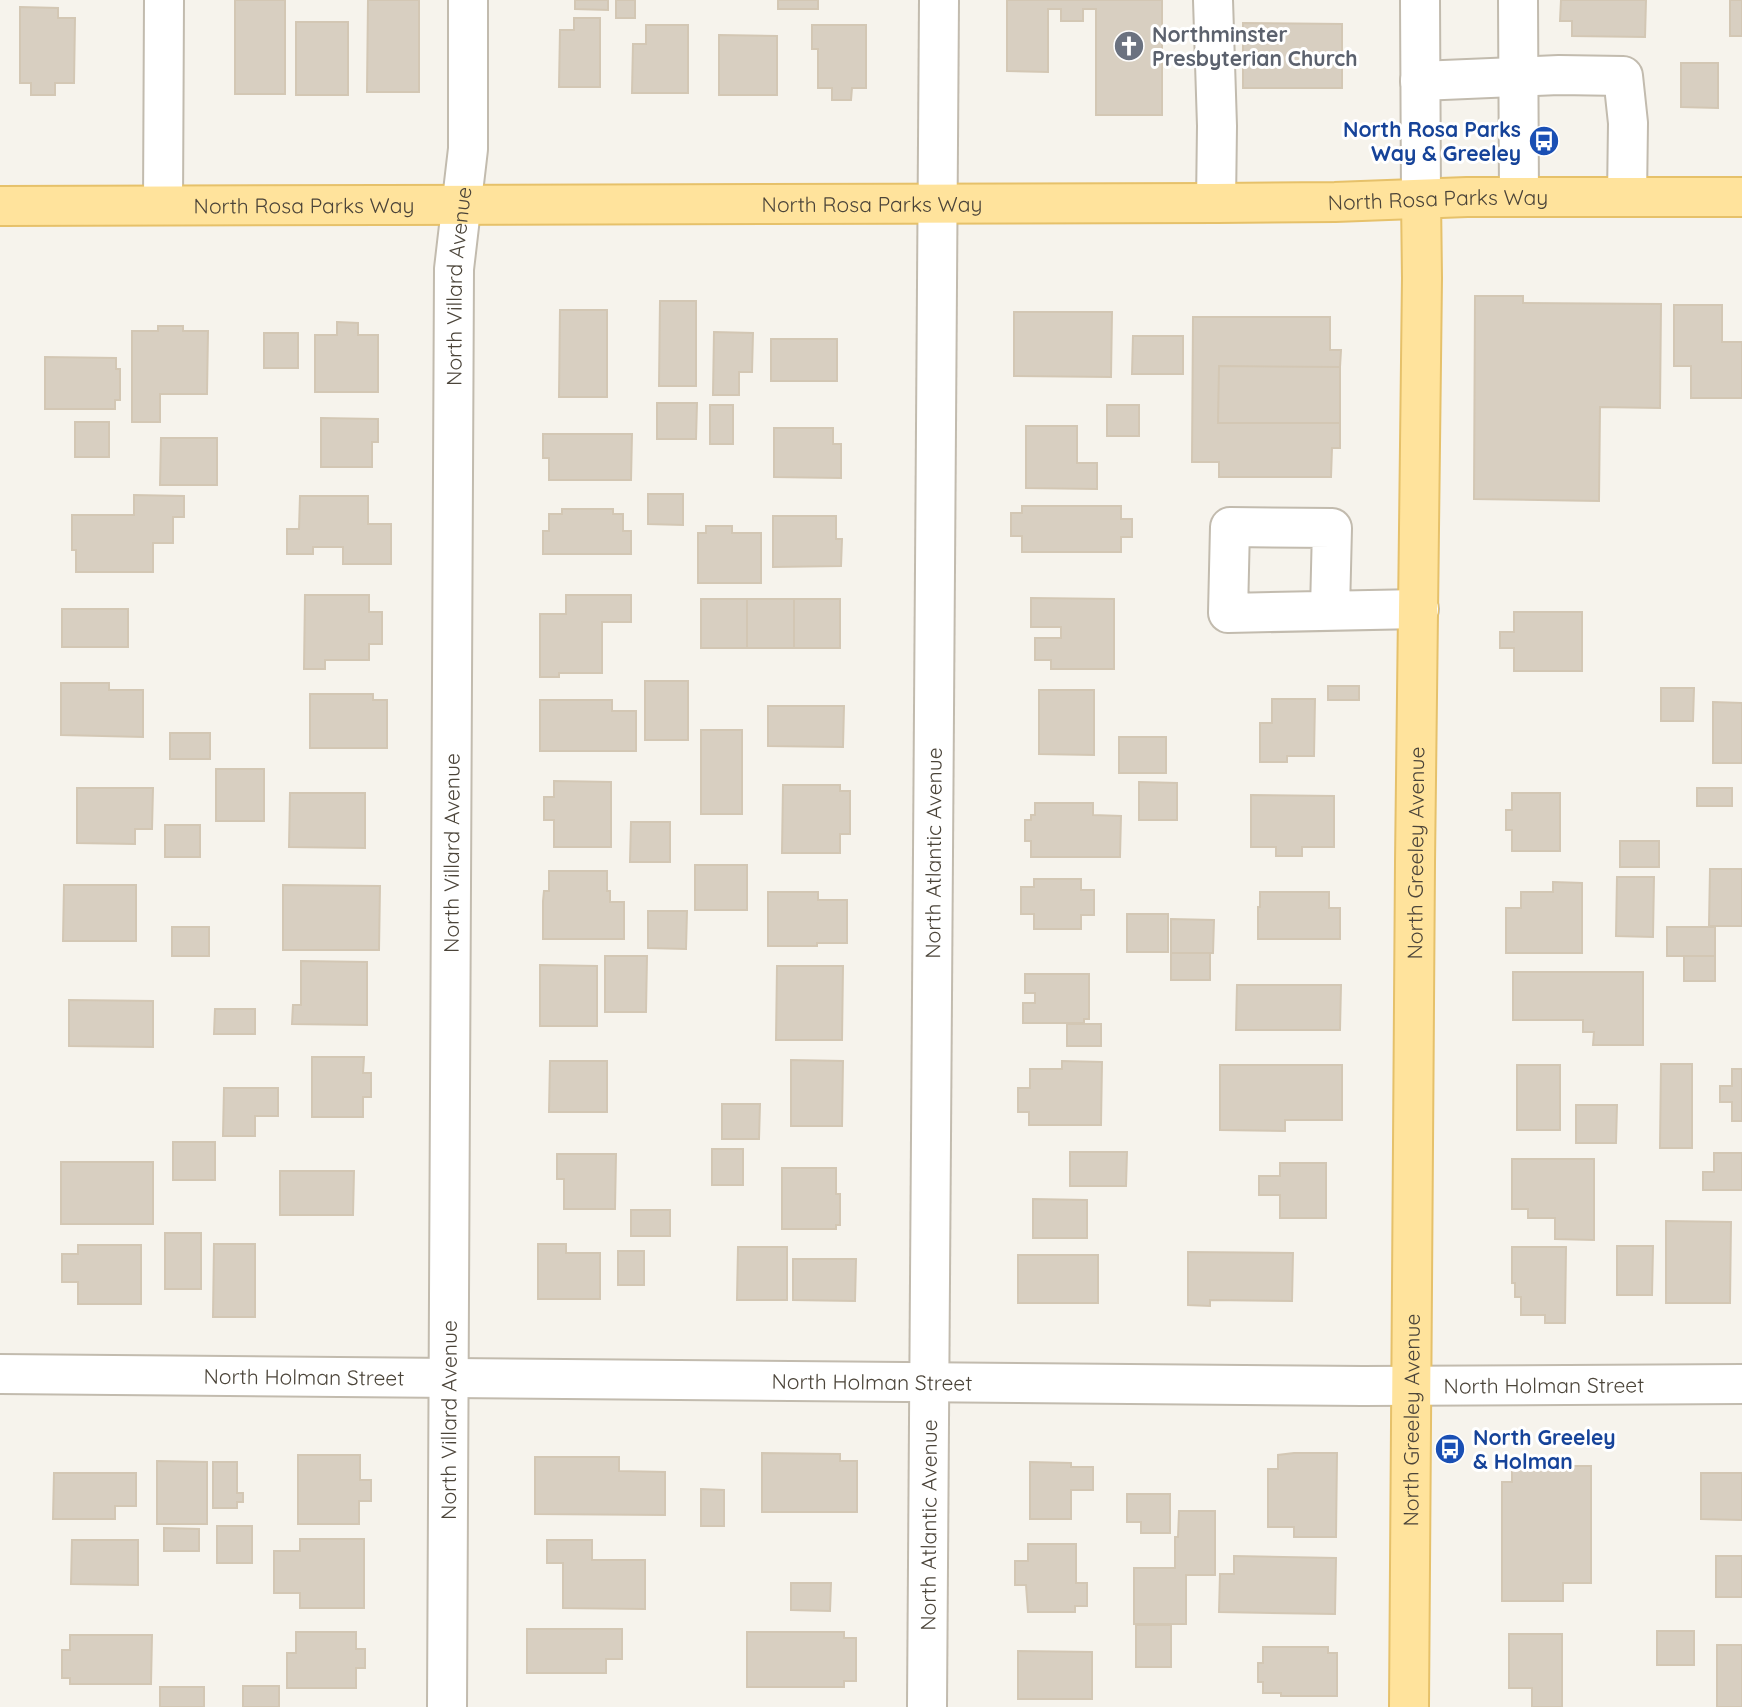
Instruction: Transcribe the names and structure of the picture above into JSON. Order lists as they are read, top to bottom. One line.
{"streets":{"main road":["North Rosa Parks Way","North Greeley Avenue"],"street":["North Villard Avenue","North Atlantic Avenue","North Holman Street"]},"crossings":[["North Rosa Parks Way","North Villard Avenue"],["North Rosa Parks Way","North Atlantic Avenue"],["North Rosa Parks Way","North Greeley Avenue"],["North Villard Avenue","North Holman Street"],["North Atlantic Avenue","North Holman Street"],["North Greeley Avenue","North Holman Street"]],"places":{"church":["Northminster Presbyterian Church"],"bus stop":["North Rosa Parks Way & Greeley","North Greeley & Holman"]}}
